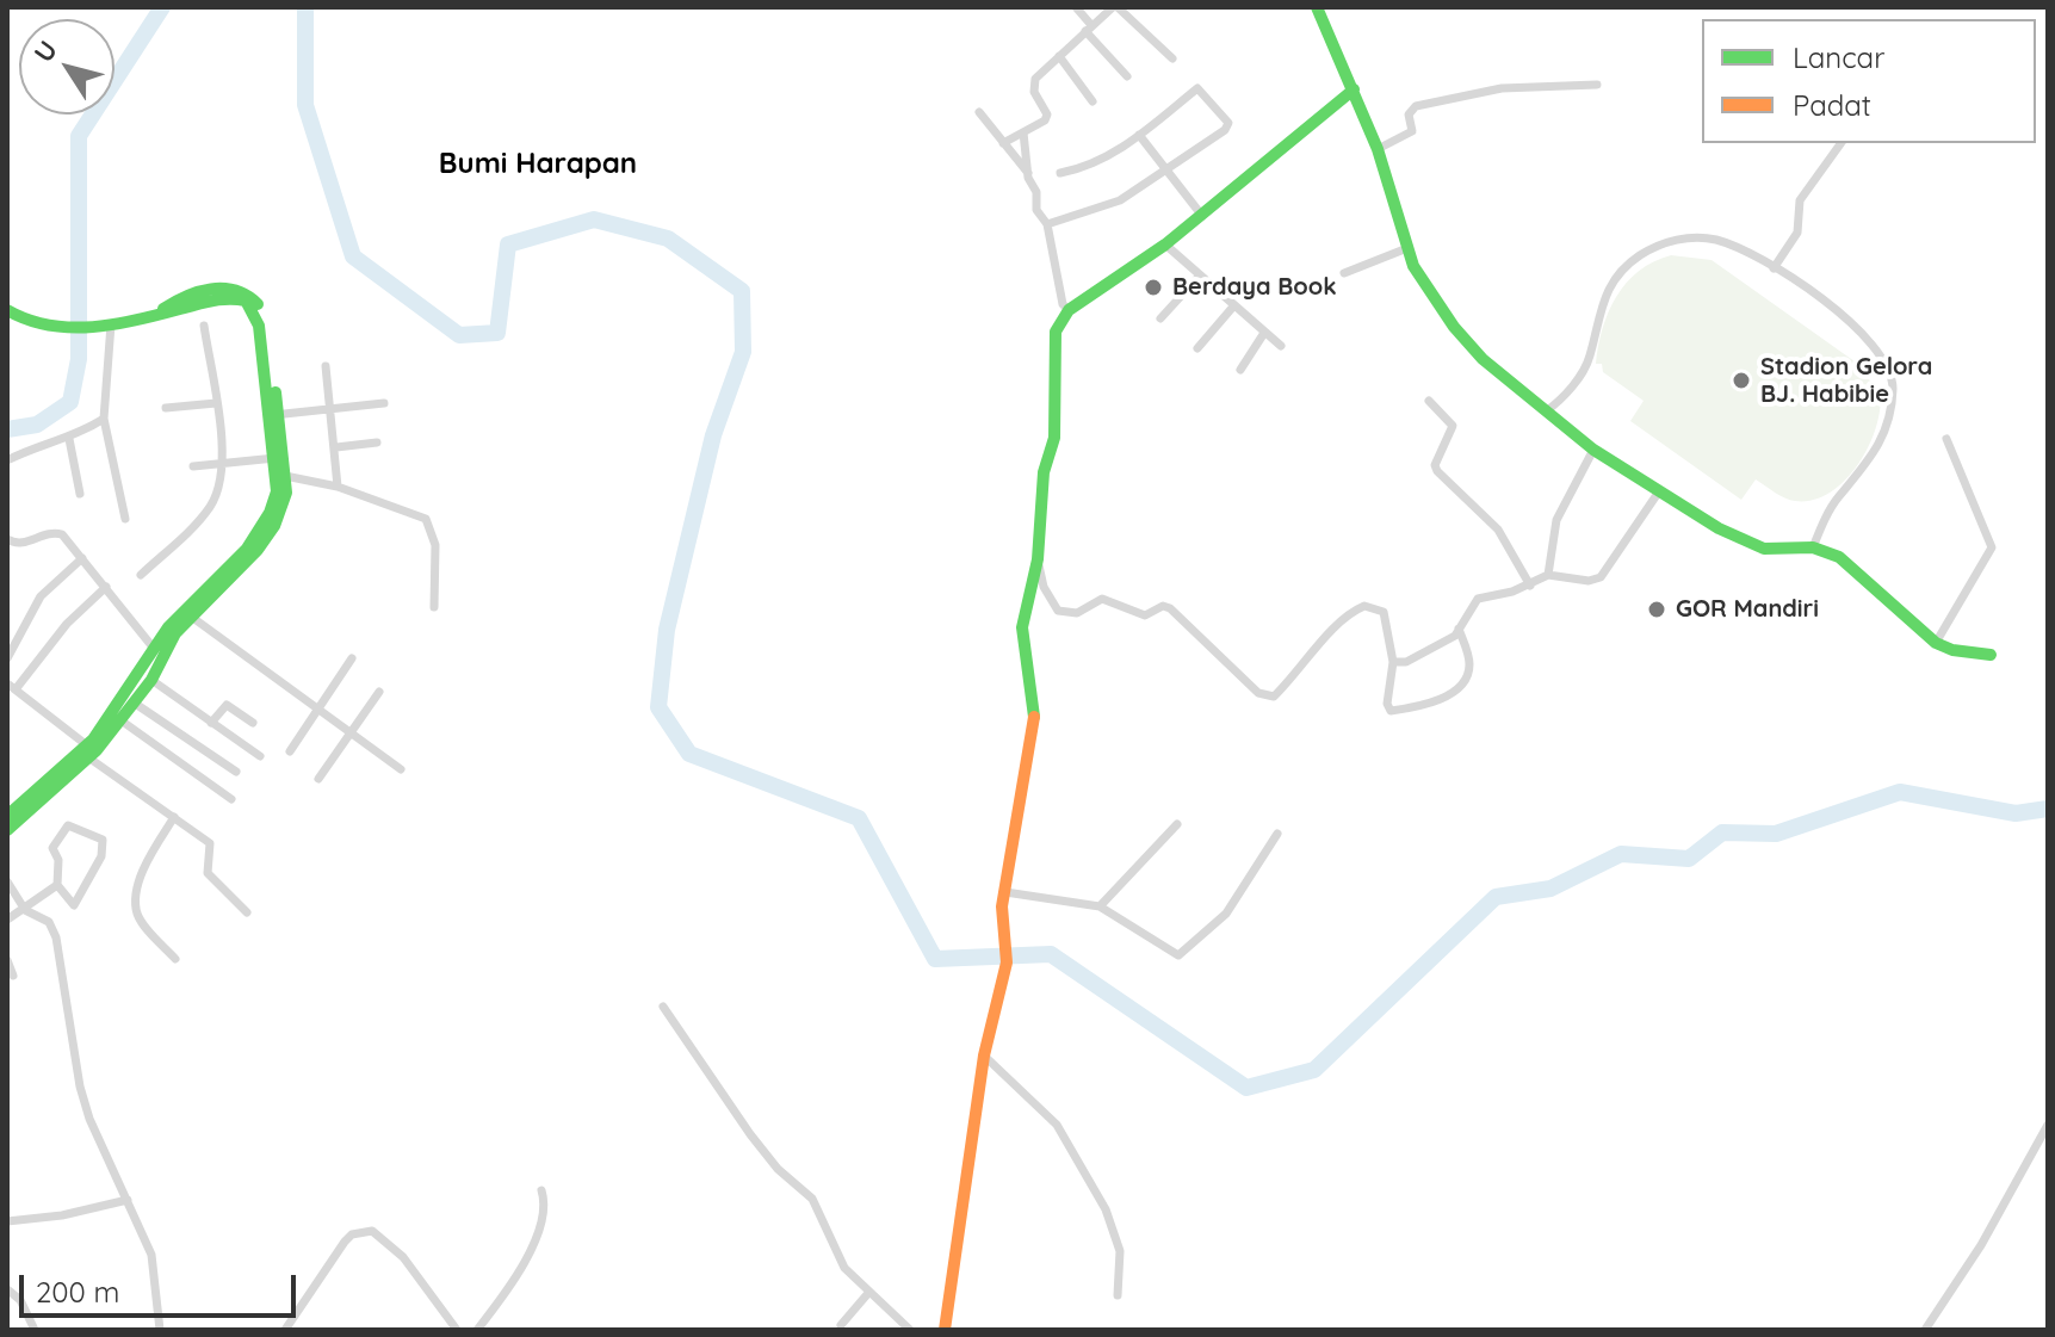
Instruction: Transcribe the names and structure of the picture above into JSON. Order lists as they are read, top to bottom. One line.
{"districts":["Bumi Harapan"],"places":["Berdaya Book","Stadion Gelora BJ. Habibie","GOR Mandiri"],"legend":["Lancar","Padat"],"scale_bar":"200 m","north":"top left"}
